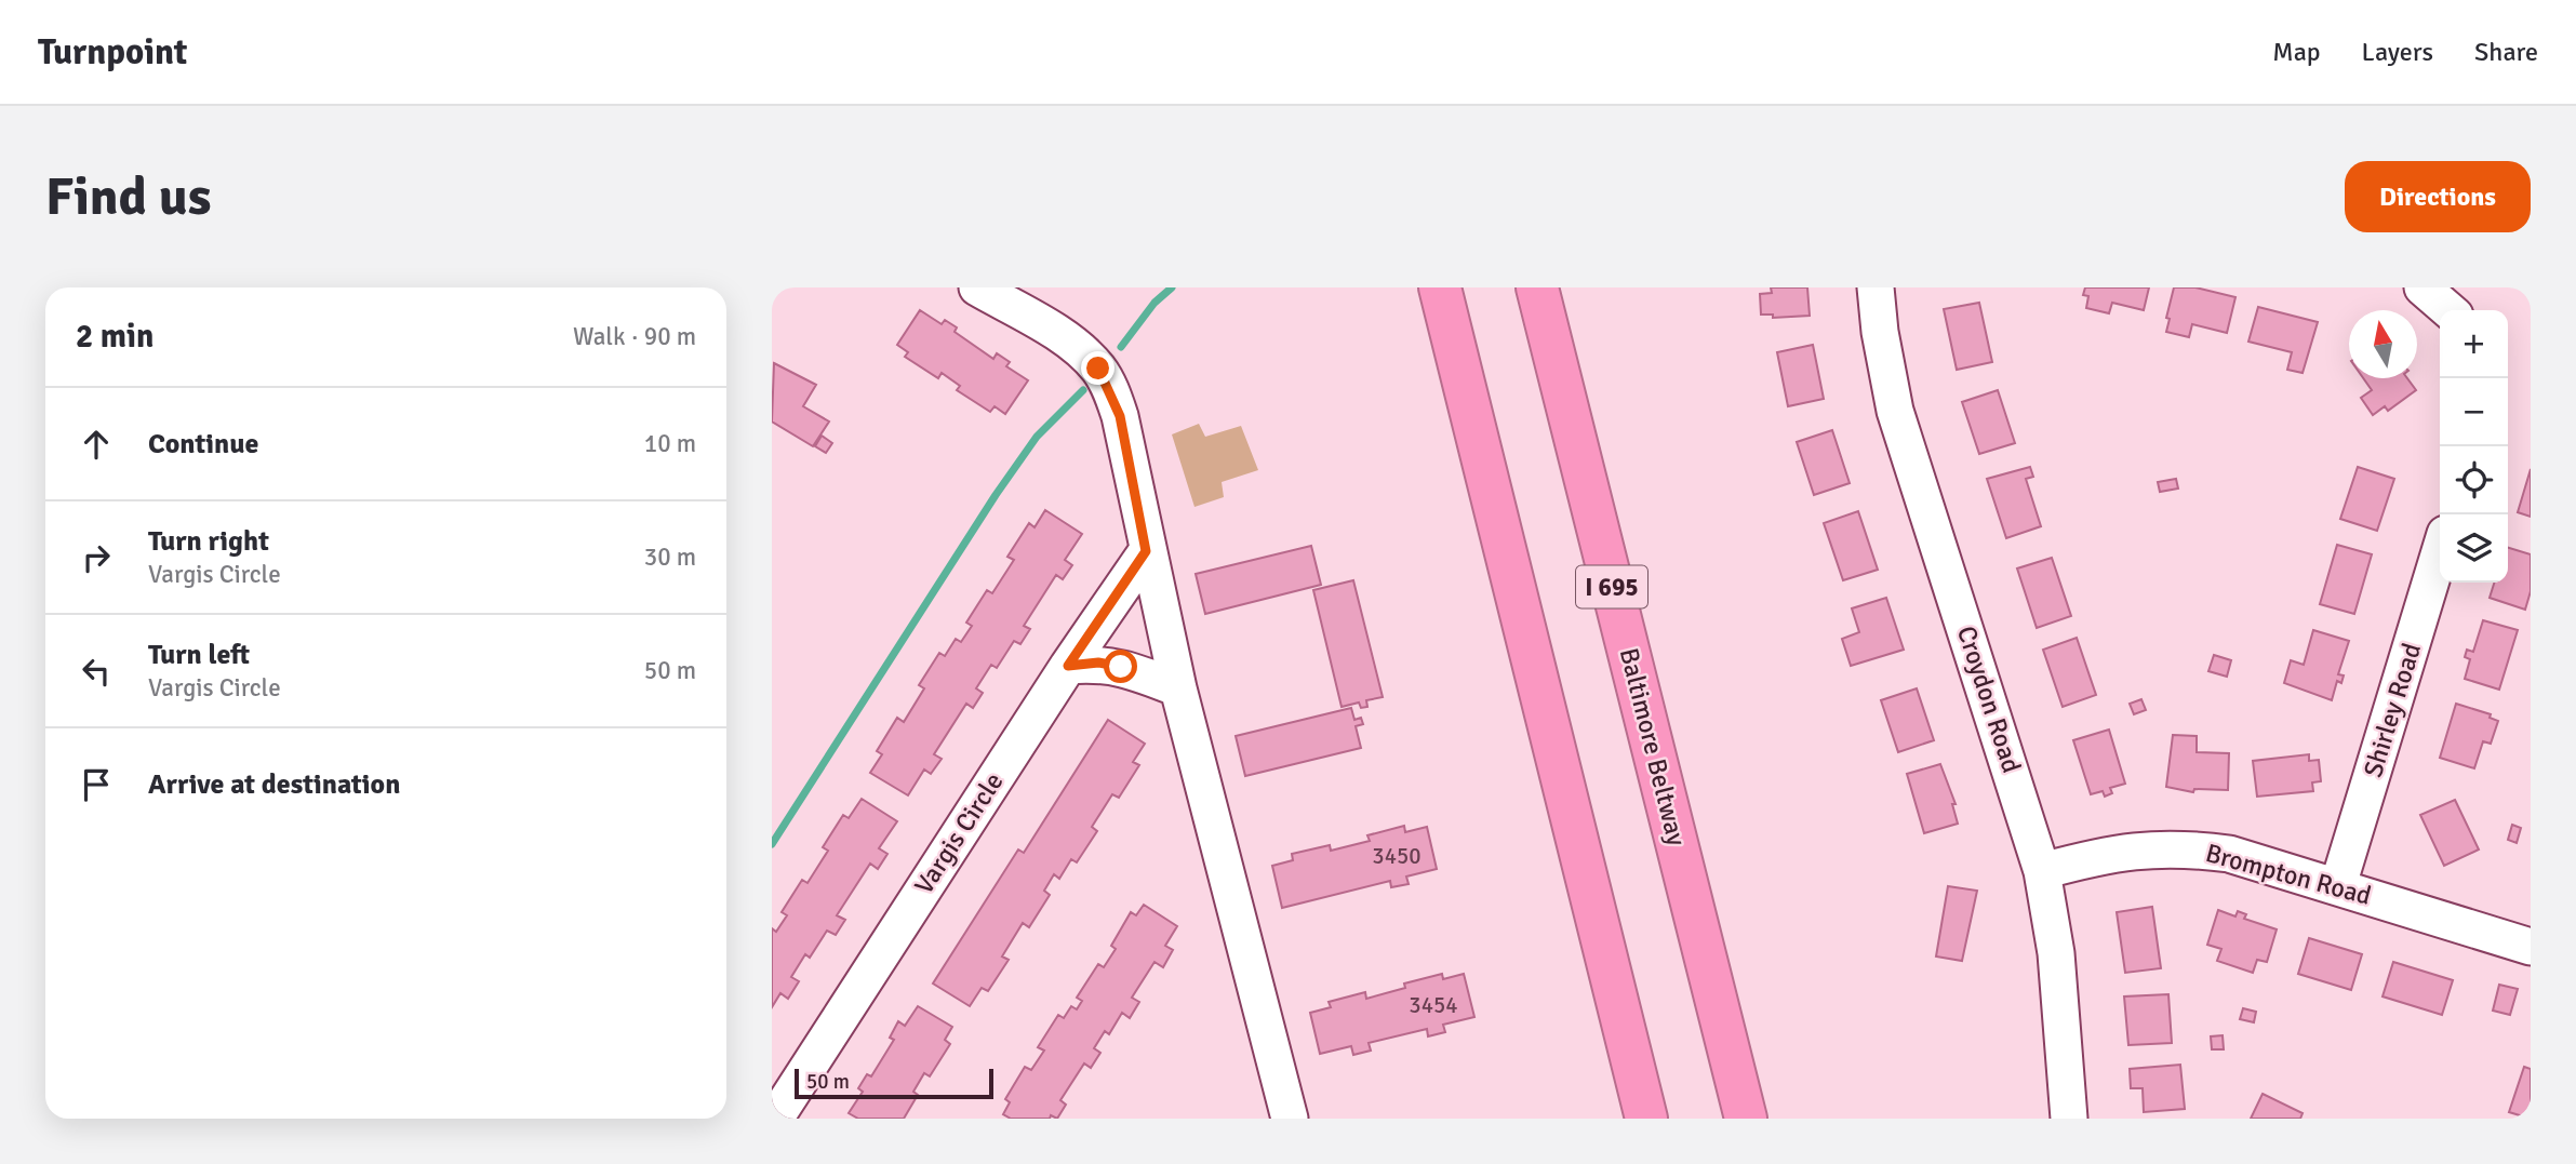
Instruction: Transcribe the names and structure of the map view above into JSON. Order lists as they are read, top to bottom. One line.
{"streets":{"highway":["I 695","Baltimore Beltway"],"street":["Croydon Road","Shirley Road","Vargis Circle","Brompton Road"]},"crossings":[["Croydon Road","Brompton Road"],["Shirley Road","Brompton Road"]],"house_numbers":["3450","3454"],"scale_bar":"50 m","north":"top","page":{"header":"Turnpoint","nav":["Map","Layers","Share"],"buttons":"Directions","title":"Find us","heading":["2 min","Walk · 90 m"],"map_buttons":["+","−"],"list":[["Continue","10 m"],["Turn right","Vargis Circle","30 m"],["Turn left","Vargis Circle","50 m"],"Arrive at destination"],"scale":"50 m"}}
